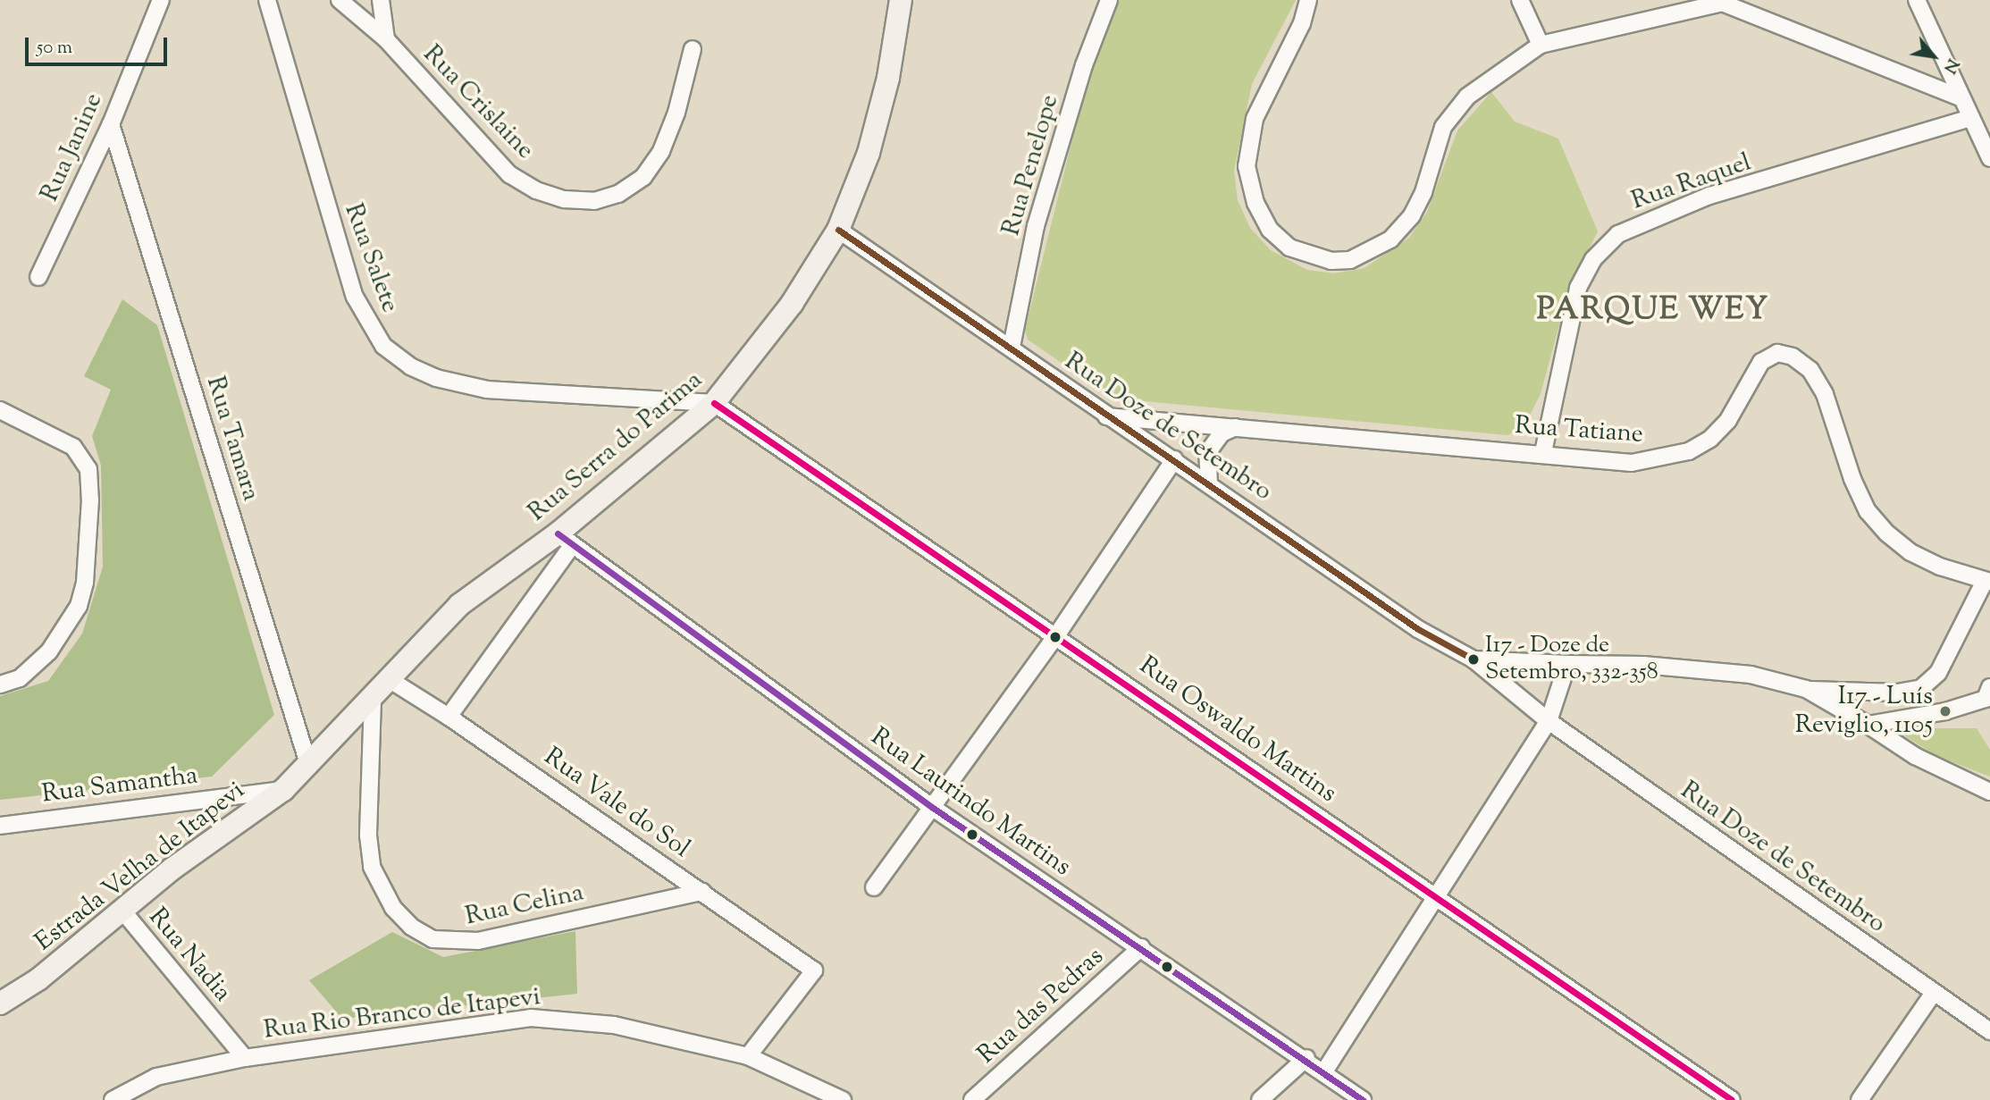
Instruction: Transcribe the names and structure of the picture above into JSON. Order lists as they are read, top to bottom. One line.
{"streets":{"street":["Rua Crislaine","Rua Janine","Rua Penelope","Rua Raquel","Rua Salete","Rua Doze de Setembro","Rua Tatiane","Rua Tamara","Rua Serra do Parima","Rua Oswaldo Martins","Rua Samantha","Rua Laurindo Martins","Rua Vale do Sol","Estrada Velha de Itapevi","Rua Celina","Rua Nadia","Rua das Pedras","Rua Rio Branco de Itapevi"]},"crossings":[["Rua Janine","Rua Tamara"],["Rua Penelope","Rua Doze de Setembro"],["Rua Raquel","Rua Tatiane"],["Rua Salete","Rua Serra do Parima"],["Rua Salete","Rua Oswaldo Martins"],["Rua Doze de Setembro","Rua Tatiane"],["Rua Doze de Setembro","Rua Serra do Parima"],["Rua Tamara","Rua Serra do Parima"],["Rua Tamara","Estrada Velha de Itapevi"],["Rua Serra do Parima","Rua Oswaldo Martins"],["Rua Serra do Parima","Rua Laurindo Martins"],["Rua Serra do Parima","Rua Vale do Sol"],["Rua Serra do Parima","Estrada Velha de Itapevi"],["Rua Serra do Parima","Rua Celina"],["Rua Samantha","Estrada Velha de Itapevi"],["Rua Laurindo Martins","Rua das Pedras"],["Rua Vale do Sol","Rua Celina"],["Rua Vale do Sol","Rua Rio Branco de Itapevi"],["Estrada Velha de Itapevi","Rua Nadia"],["Rua Nadia","Rua Rio Branco de Itapevi"]],"districts":["PARQUE WEY"],"places":["I17 - Doze de Setembro, 332-358","I17 - Luís Reviglio, 1105"],"scale_bar":"50 m","north":"bottom right"}
